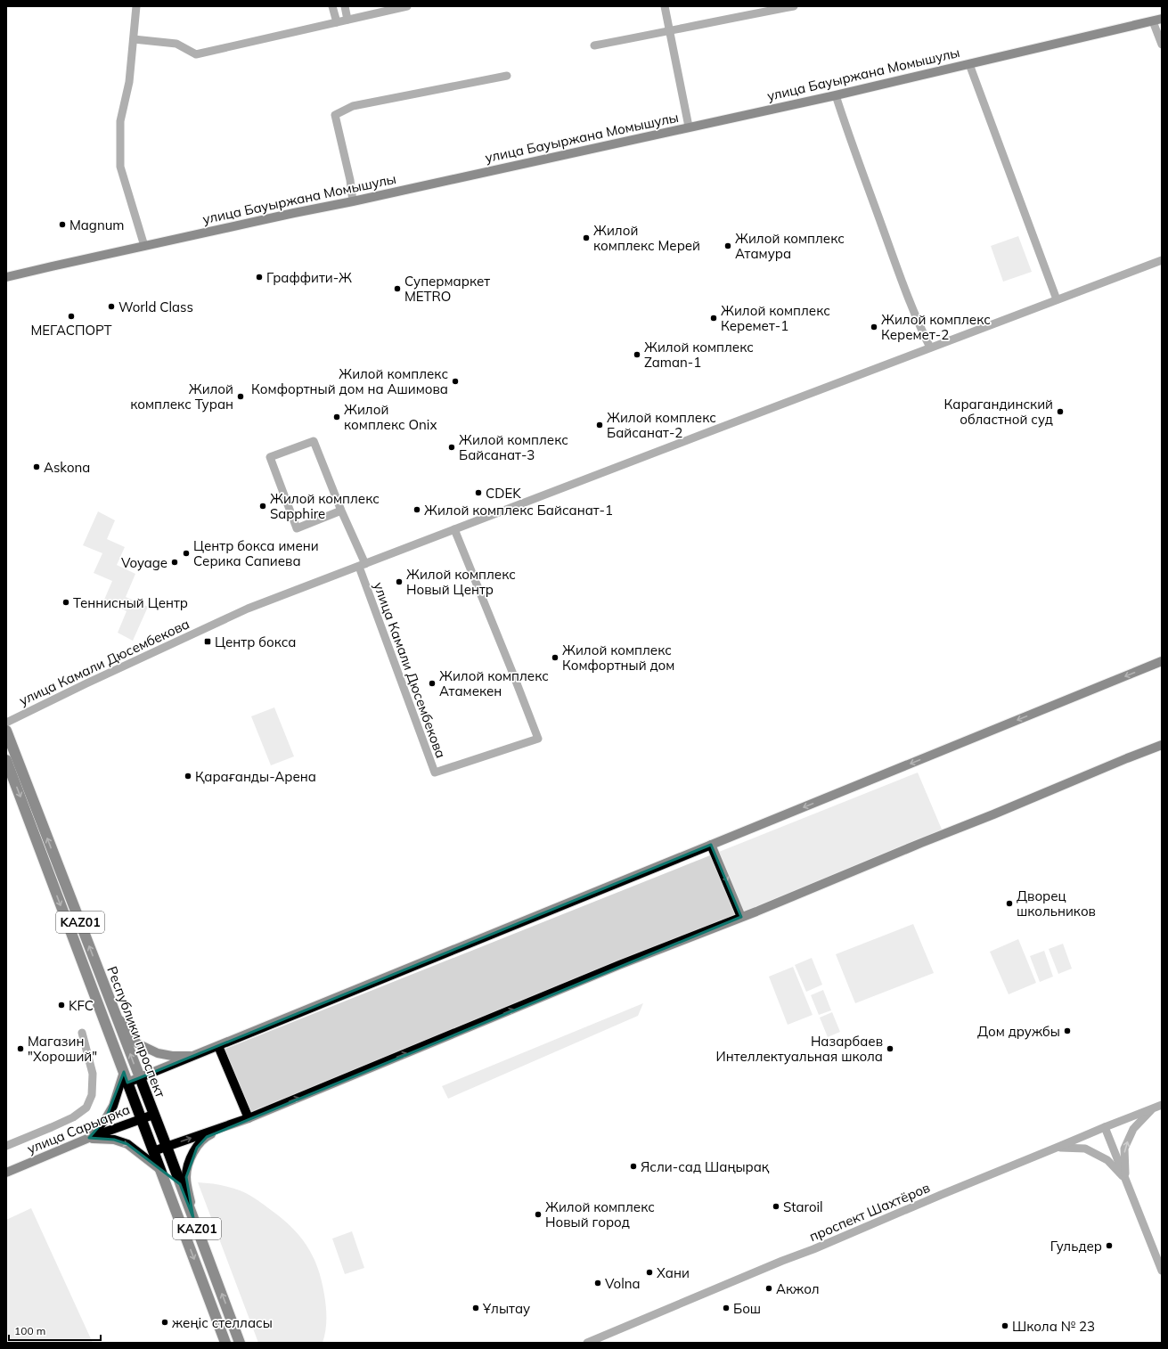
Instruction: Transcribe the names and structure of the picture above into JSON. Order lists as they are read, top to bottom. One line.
{"streets":{"highway":["KАZ01","Республики проспект"],"main road":["улица Бауыржана Момышулы","улица Сарыарка"],"street":["улица Камали Дюсембекова","проспект Шахтёров"]},"crossings":[["Республики проспект","улица Сарыарка"]],"places":{"other":["Magnum","Жилой комплекс Мерей","Жилой комплекс Атамура","Граффити-Ж","Супермаркет METRO","World Class","МЕГАСПОРТ","Жилой комплекс Керемет-1","Жилой комплекс Керемет-2","Жилой комплекс Zaman-1","Жилой комплекс Комфортный дом на Ашимова","Жилой комплекс Туран","Карагандинский областной суд","Жилой комплекс Onix","Жилой комплекс Байсанат-2","Жилой комплекс Байсанат-3","Askona","CDEK","Жилой комплекс Sapphire","Жилой комплекс Байсанат-1","Центр бокса имени Серика Сапиева","Voyage","Жилой комплекс Новый Центр","Теннисный Центр","Жилой комплекс Комфортный дом","Жилой комплекс Атамекен","Қарағанды-Арена","Дворец школьников","KFC","Дом дружбы","Магазин \"Хороший\"","Назарбаев Интеллектуальная школа","Ясли-сад Шаңырақ","Staroil","Жилой комплекс Новый город","Гульдер","Хани","Volna","Акжол","Ұлытау","Бош","жеңіс стелласы","Школа № 23"],"transit":["Центр бокса"]},"scale_bar":"100 m"}
